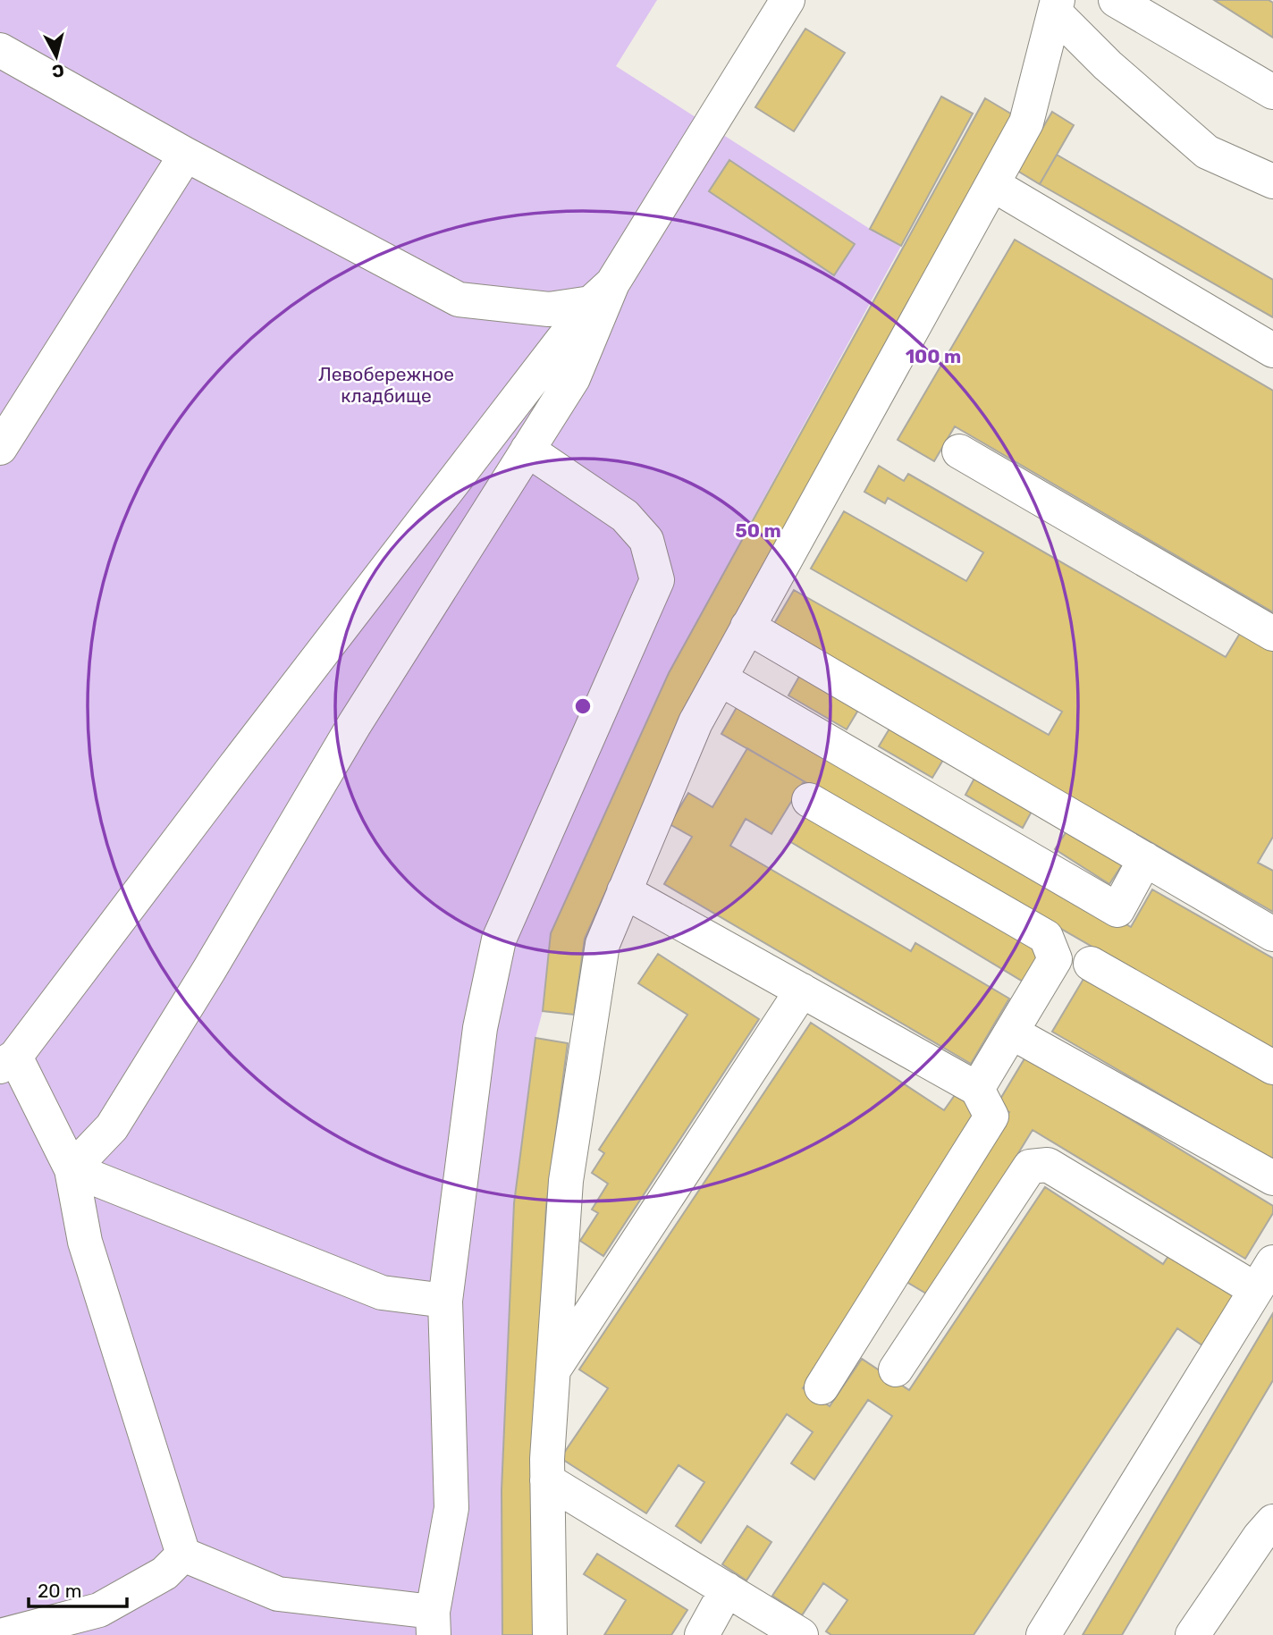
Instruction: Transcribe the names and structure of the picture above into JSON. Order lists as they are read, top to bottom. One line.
{"parks":["Левобережное кладбище"],"scale_bar":"20 m","north":"bottom","rings":["100 m","50 m"]}
